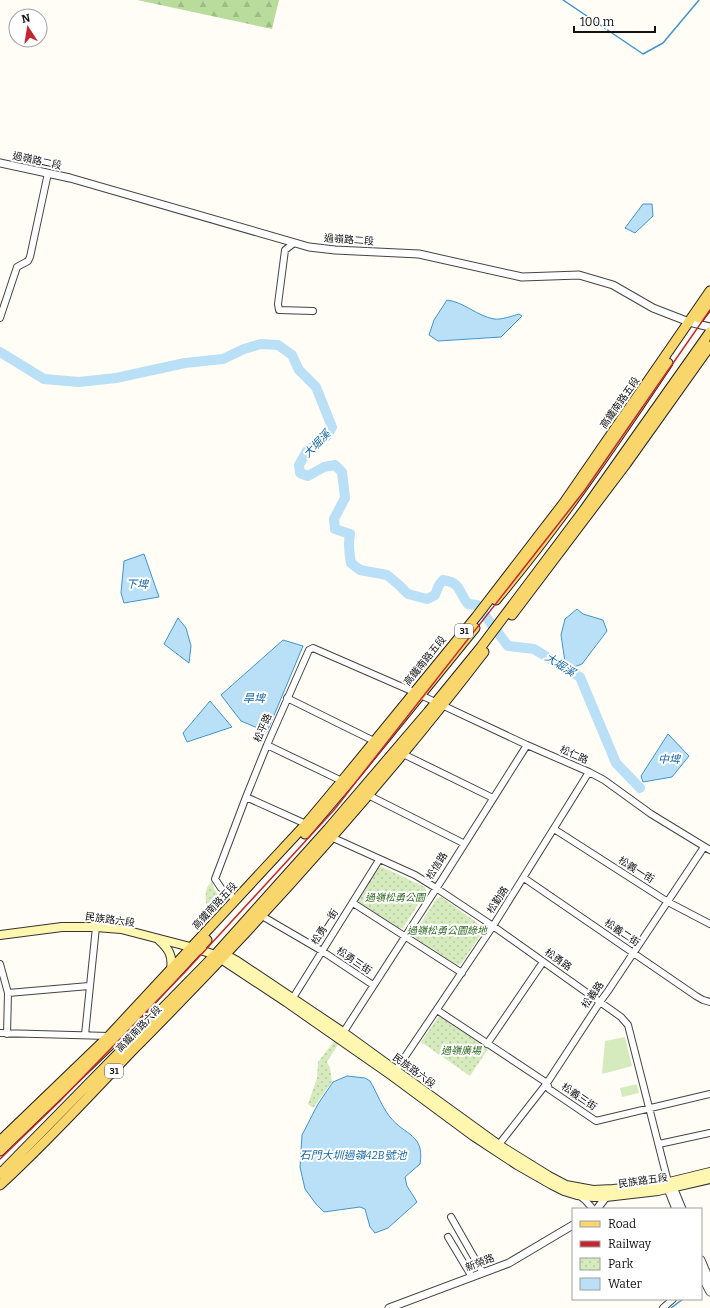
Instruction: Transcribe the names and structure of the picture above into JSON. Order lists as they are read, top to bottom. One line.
{"streets":{"main road":["高鐵南路五段","31","民族路六段","高鐵南路六段","民族路五段"],"street":["過嶺路二段","松平路","松仁路","松信路","松義一街","松勤路","松勇一街","松義二街","松勇路","松勇三街","松義路","松義三街","新榮路"]},"crossings":[["過嶺路二段","高鐵南路五段"],["高鐵南路五段","松平路"],["高鐵南路五段","松仁路"],["高鐵南路五段","民族路六段"],["高鐵南路五段","高鐵南路六段"],["31","松仁路"],["31","民族路六段"],["31","松勇路"],["31","松勇三街"],["31","高鐵南路六段"],["松平路","松仁路"],["松仁路","松信路"],["松仁路","松勤路"],["松仁路","松義路"],["松信路","民族路六段"],["松信路","松勇路"],["松信路","松勇三街"],["松義一街","松勤路"],["松義一街","松義路"],["松勤路","民族路六段"],["松勤路","松義二街"],["松勤路","松勇路"],["松勤路","松義三街"],["民族路六段","松勇一街"],["民族路六段","松義路"],["民族路六段","高鐵南路六段"],["民族路六段","民族路五段"],["松勇一街","松勇路"],["松勇一街","松勇三街"],["松義二街","松義路"],["松勇路","松義路"],["松勇路","松義三街"],["松勇路","民族路五段"],["松義路","松義三街"]],"water":["大堀溪","下埤","旱埤","中埤","石門大圳過嶺42B號池"],"parks":["過嶺松勇公園","過嶺松勇公園綠地","過嶺廣場"],"legend":["Road","Railway","Park","Water"],"scale_bar":"100 m","north":"top"}
